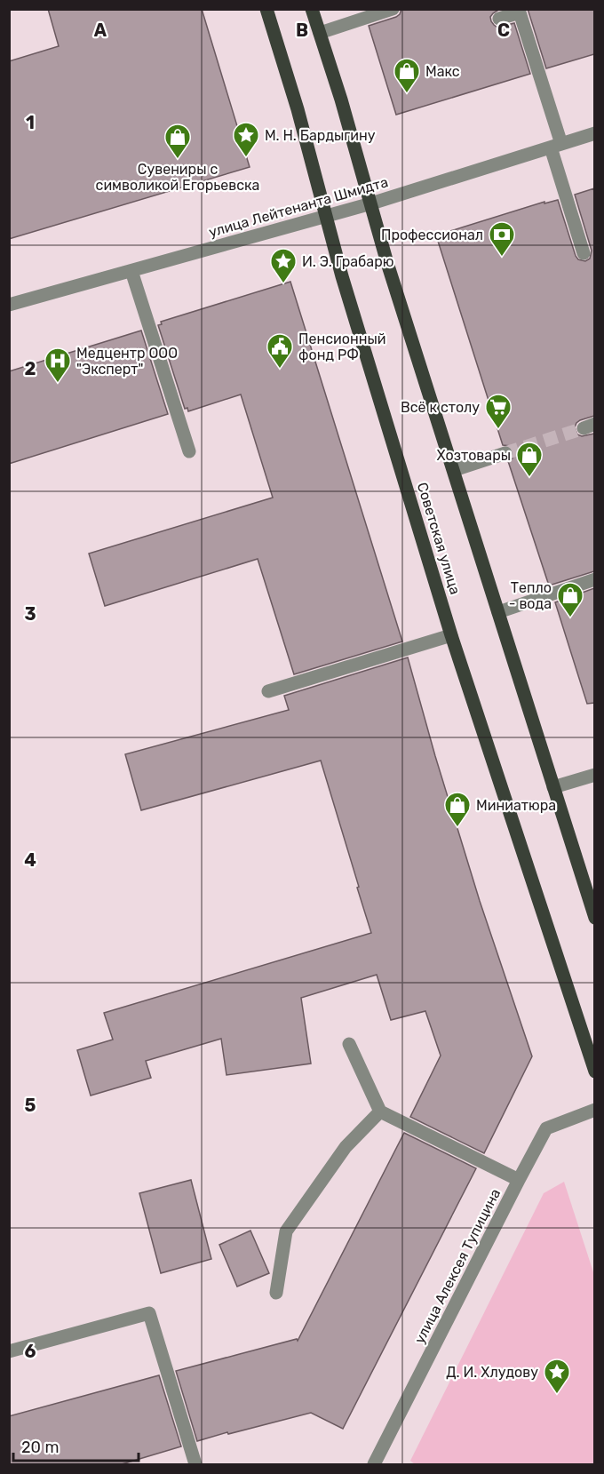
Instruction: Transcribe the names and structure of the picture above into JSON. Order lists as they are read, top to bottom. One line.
{"streets":{"main road":["Советская улица"],"street":["улица Лейтенанта Шмидта","улица Алексея Тупицина"]},"crossings":[["улица Лейтенанта Шмидта","Советская улица"]],"places":{"shop":["Макс","Сувениры с символикой Егорьевска","Хозтовары","Тепло - вода","Миниатюра"],"place":["М. Н. Бардыгину","И. Э. Грабарю","Д. И. Хлудову"],"bank":["Профессионал"],"public building":["Пенсионный фонд РФ"],"hospital":["Медцентр ООО \"Эксперт\""],"supermarket":["Всё к столу"]},"scale_bar":"20 m","grid":{"columns":["A","B","C"],"rows":["1","2","3","4","5","6"]}}
